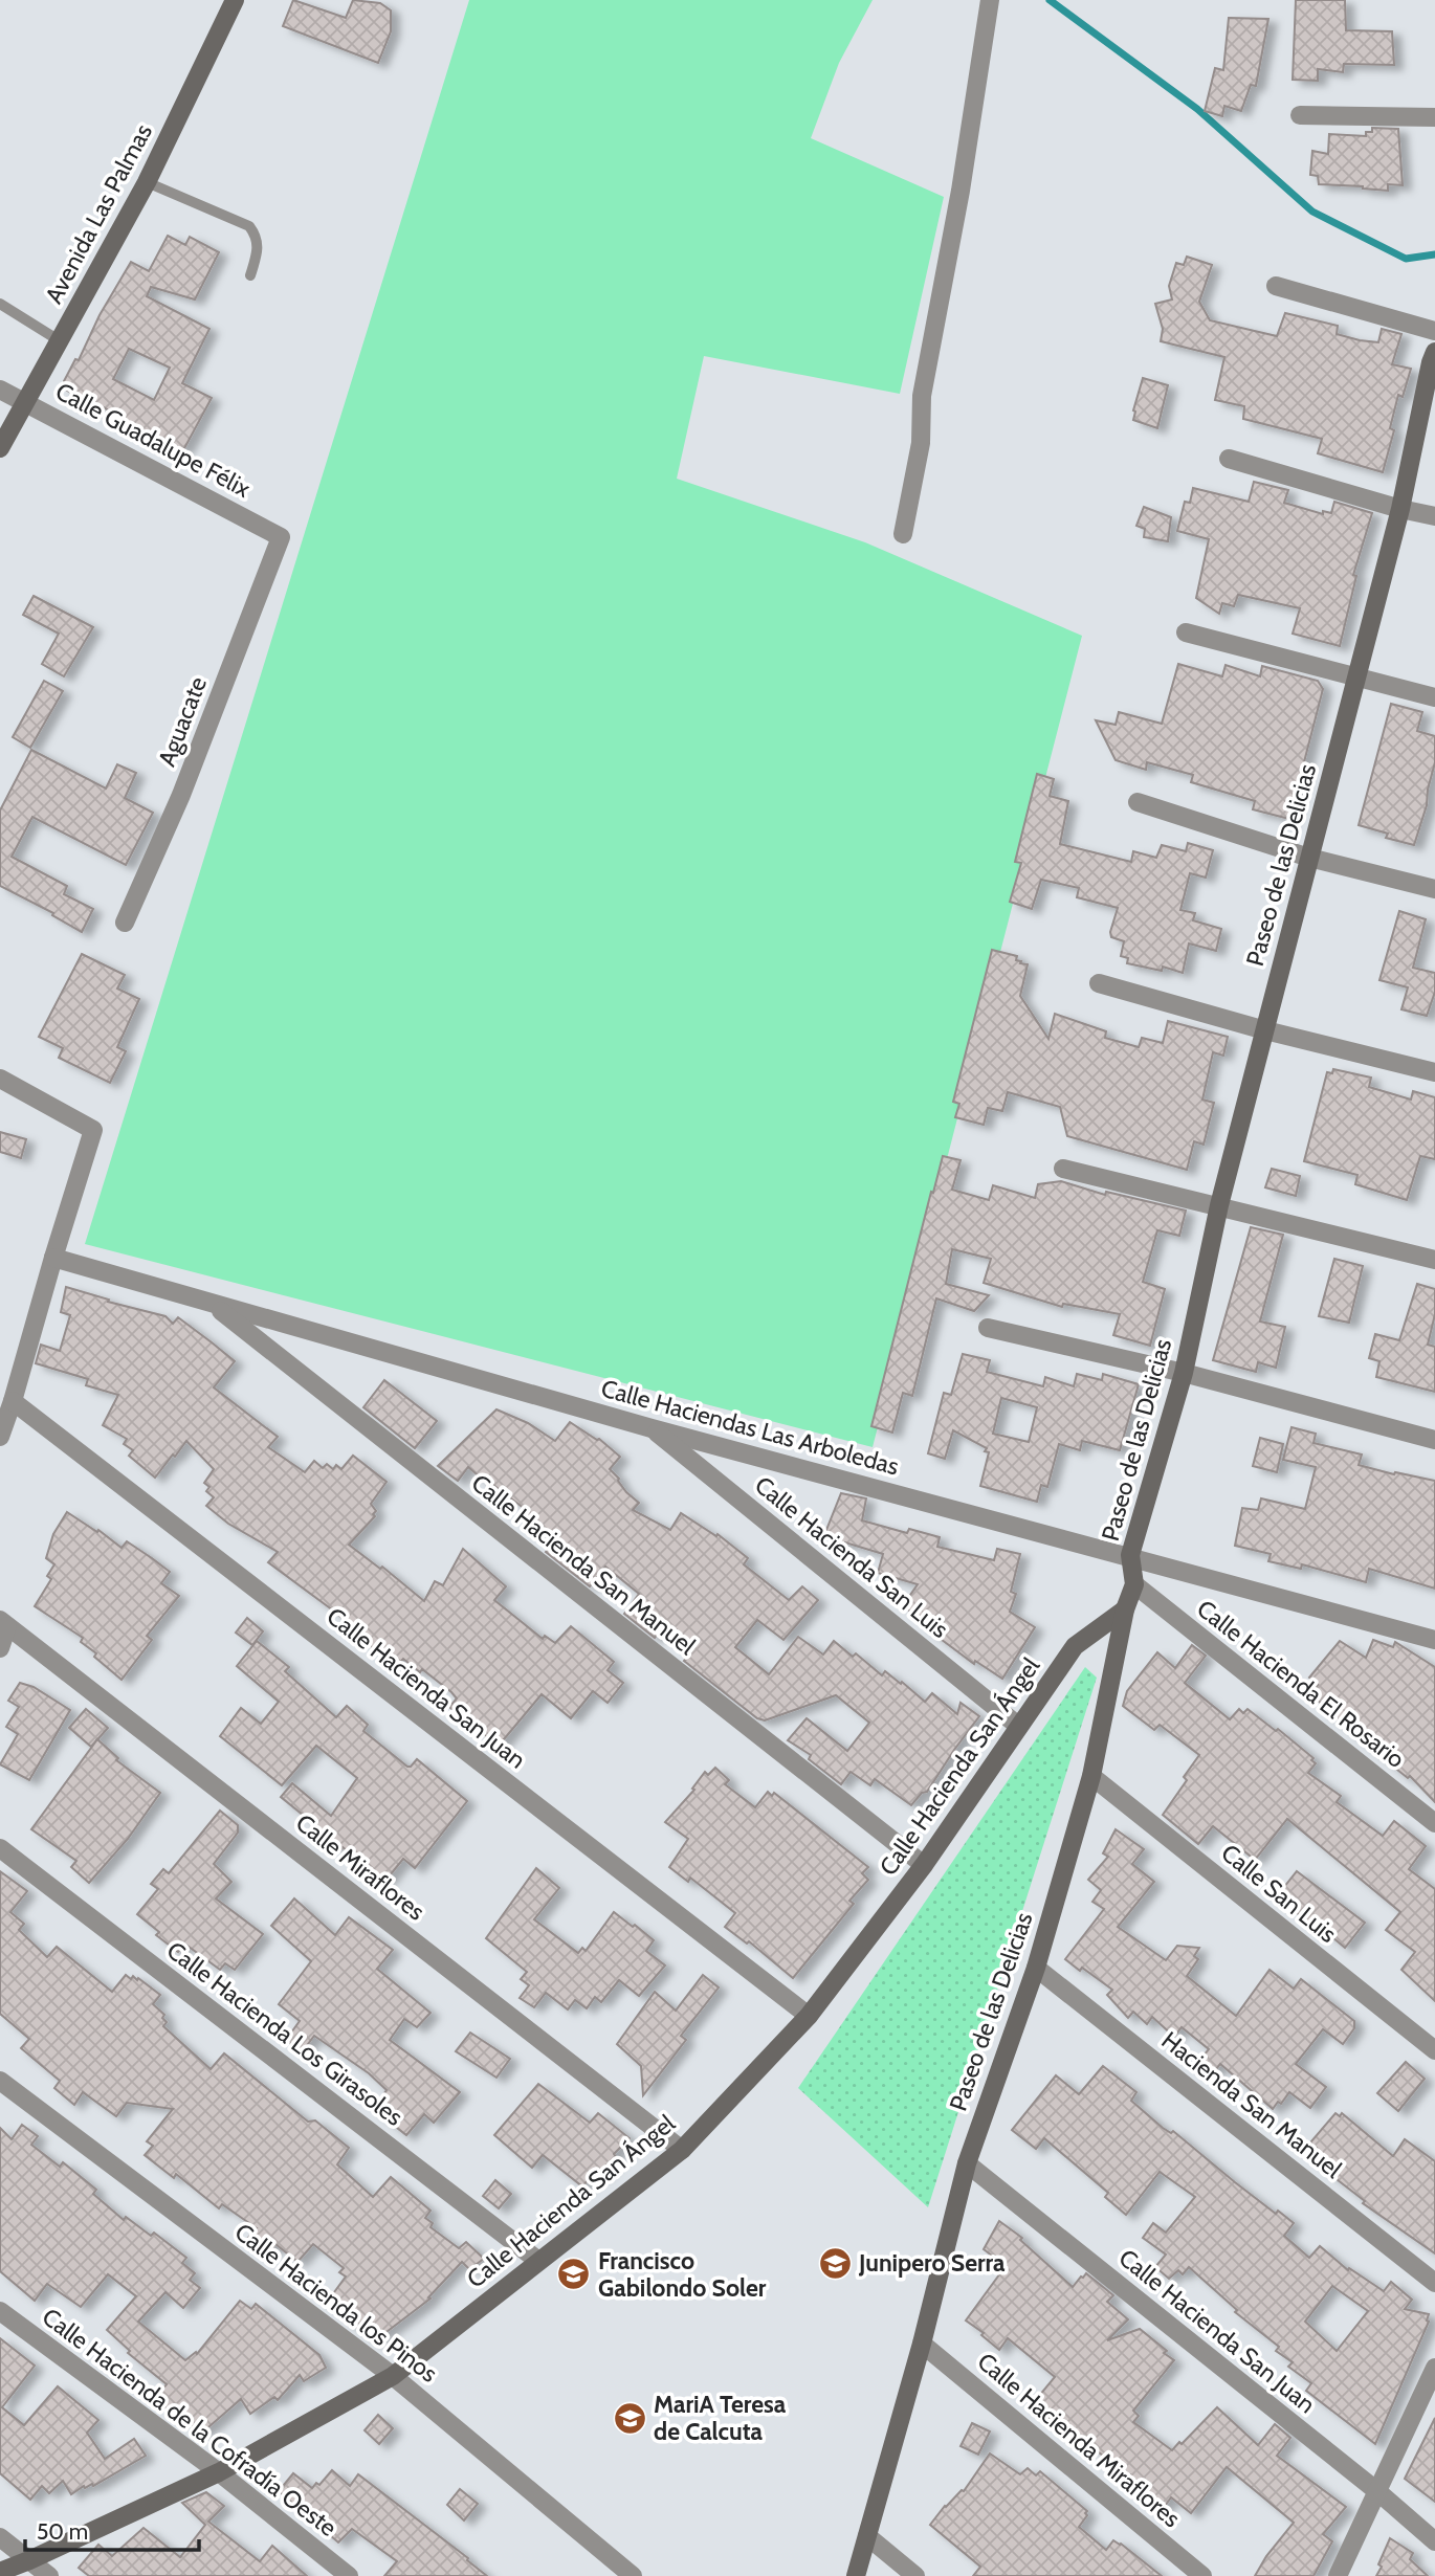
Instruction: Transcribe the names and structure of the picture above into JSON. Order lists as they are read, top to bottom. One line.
{"streets":{"street":["Avenida Las Palmas","Calle Guadalupe Félix","Aguacate","Paseo de las Delicias","Calle Haciendas Las Arboledas","Calle Hacienda San Luis","Calle Hacienda San Manuel","Calle Hacienda El Rosario","Calle Hacienda San Juan","Calle Hacienda San Ángel","Calle Miraflores","Calle San Luis","Calle Hacienda Los Girasoles","Hacienda San Manuel","Calle Hacienda los Pinos","Calle Hacienda de la Cofradía Oeste","Calle Hacienda Miraflores"]},"crossings":[["Avenida Las Palmas","Calle Guadalupe Félix"],["Calle Guadalupe Félix","Aguacate"],["Paseo de las Delicias","Calle Haciendas Las Arboledas"],["Paseo de las Delicias","Calle Hacienda El Rosario"],["Paseo de las Delicias","Calle Hacienda San Juan"],["Paseo de las Delicias","Calle Hacienda San Ángel"],["Paseo de las Delicias","Calle San Luis"],["Paseo de las Delicias","Hacienda San Manuel"],["Paseo de las Delicias","Calle Hacienda Miraflores"],["Calle Haciendas Las Arboledas","Calle Hacienda San Luis"],["Calle Haciendas Las Arboledas","Calle Hacienda San Manuel"],["Calle Hacienda San Luis","Calle Hacienda San Ángel"],["Calle Hacienda San Manuel","Calle Hacienda San Ángel"],["Calle Hacienda San Juan","Calle Hacienda San Ángel"],["Calle Hacienda San Ángel","Calle Miraflores"],["Calle Hacienda San Ángel","Calle Hacienda Los Girasoles"],["Calle Hacienda San Ángel","Calle Hacienda los Pinos"],["Calle Hacienda San Ángel","Calle Hacienda de la Cofradía Oeste"]],"places":{"school or university":["Junipero Serra","Francisco Gabilondo Soler","MariA Teresa de Calcuta"]},"scale_bar":"50 m"}
